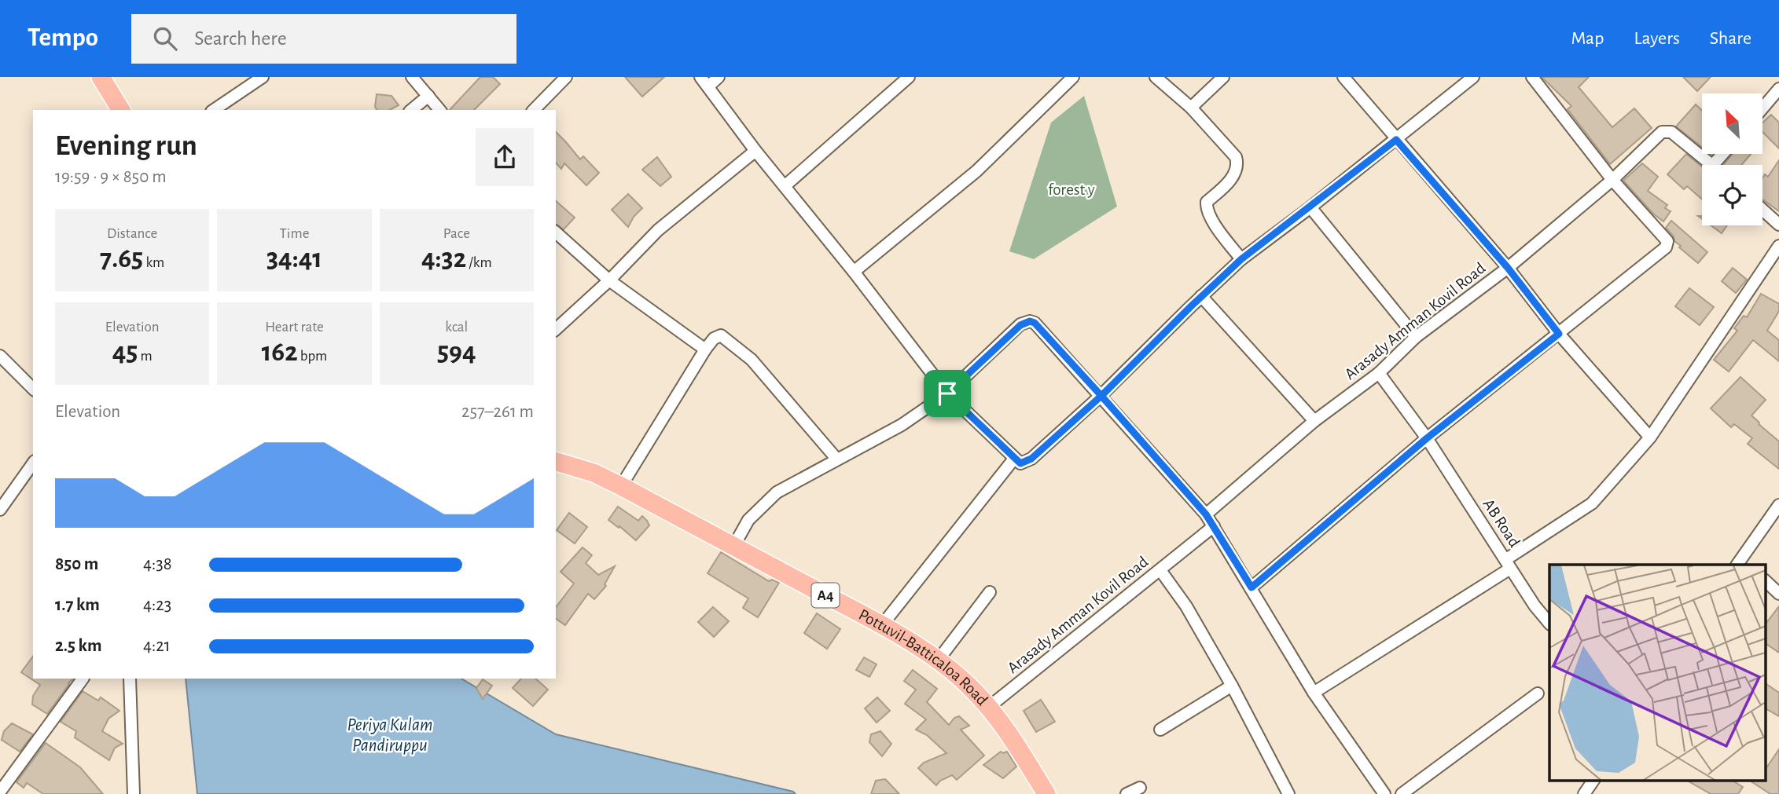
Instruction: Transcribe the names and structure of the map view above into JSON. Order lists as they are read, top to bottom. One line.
{"streets":{"highway":["A4","Pottuvil-Batticaloa Road"],"street":["Arasady Amman Kovil Road","AB Road"]},"crossings":[["Arasady Amman Kovil Road","AB Road"],["Arasady Amman Kovil Road","Pottuvil-Batticaloa Road"]],"water":["Periya Kulam Pandiruppu"],"parks":["forest y"],"north":"top left","page":{"header":"Tempo","search":"Search here","nav":["Map","Layers","Share"],"heading":["Evening run","19:59 · 9 × 850 m"],"stats":[["Distance","7.65 km"],["Time","34:41"],["Pace","4:32 /km"],["Elevation","45 m"],["Heart rate","162 bpm"],["kcal","594"]],"chart":["Elevation","257–261 m"],"list":[{"name":"850 m","note":"4:38"},{"name":"1.7 km","note":"4:23"},{"name":"2.5 km","note":"4:21"}]}}
